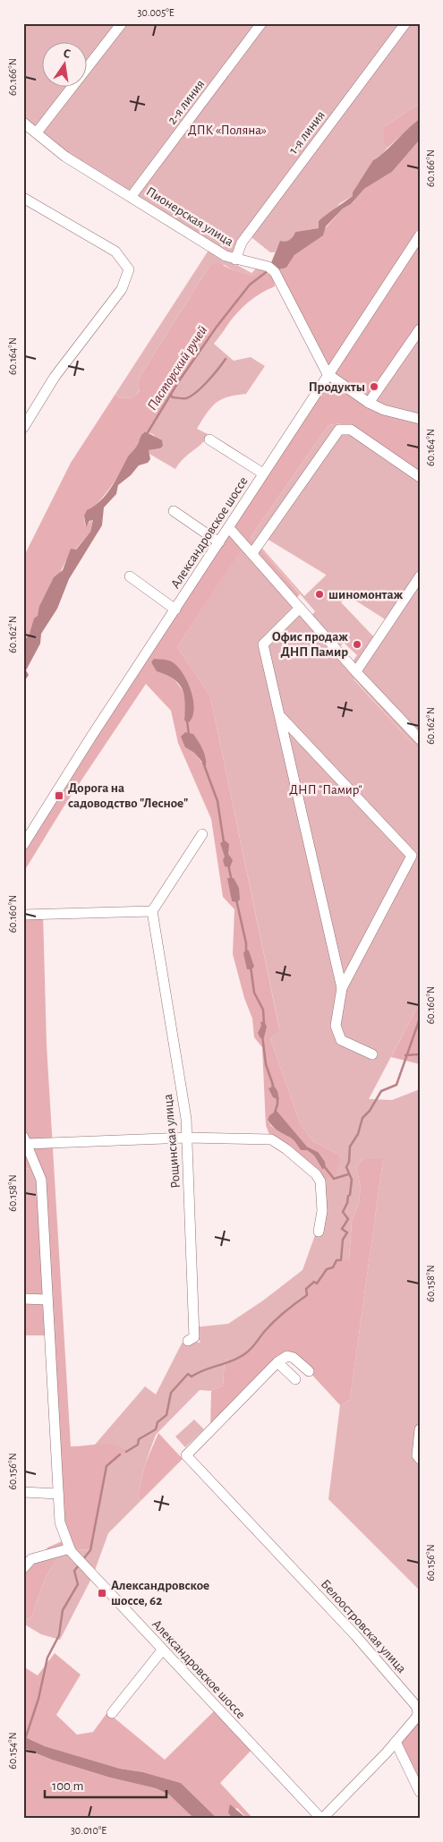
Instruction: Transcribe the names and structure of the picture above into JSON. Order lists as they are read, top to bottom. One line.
{"streets":{"street":["2-я линия","1-я линия","Пионерская улица","Александровское шоссе","Рощинская улица","Белоостровская улица"]},"crossings":[["2-я линия","Пионерская улица"],["1-я линия","Пионерская улица"],["Пионерская улица","Александровское шоссе"],["Александровское шоссе","Белоостровская улица"]],"water":["Пасторский ручей"],"parks":["ДПК «Поляна»","ДНП \"Памир\""],"places":{"other":["Продукты","шиномонтаж","Офис продаж ДНП Памир"],"transit":["Дорога на садоводство \"Лесное\"","Александровское шоссе, 62"]},"scale_bar":"100 m","north":"top","coordinates":["30.005°E","60.166°N","60.164°N","60.162°N","60.160°N","60.158°N","60.156°N","60.154°N","30.010°E"]}
